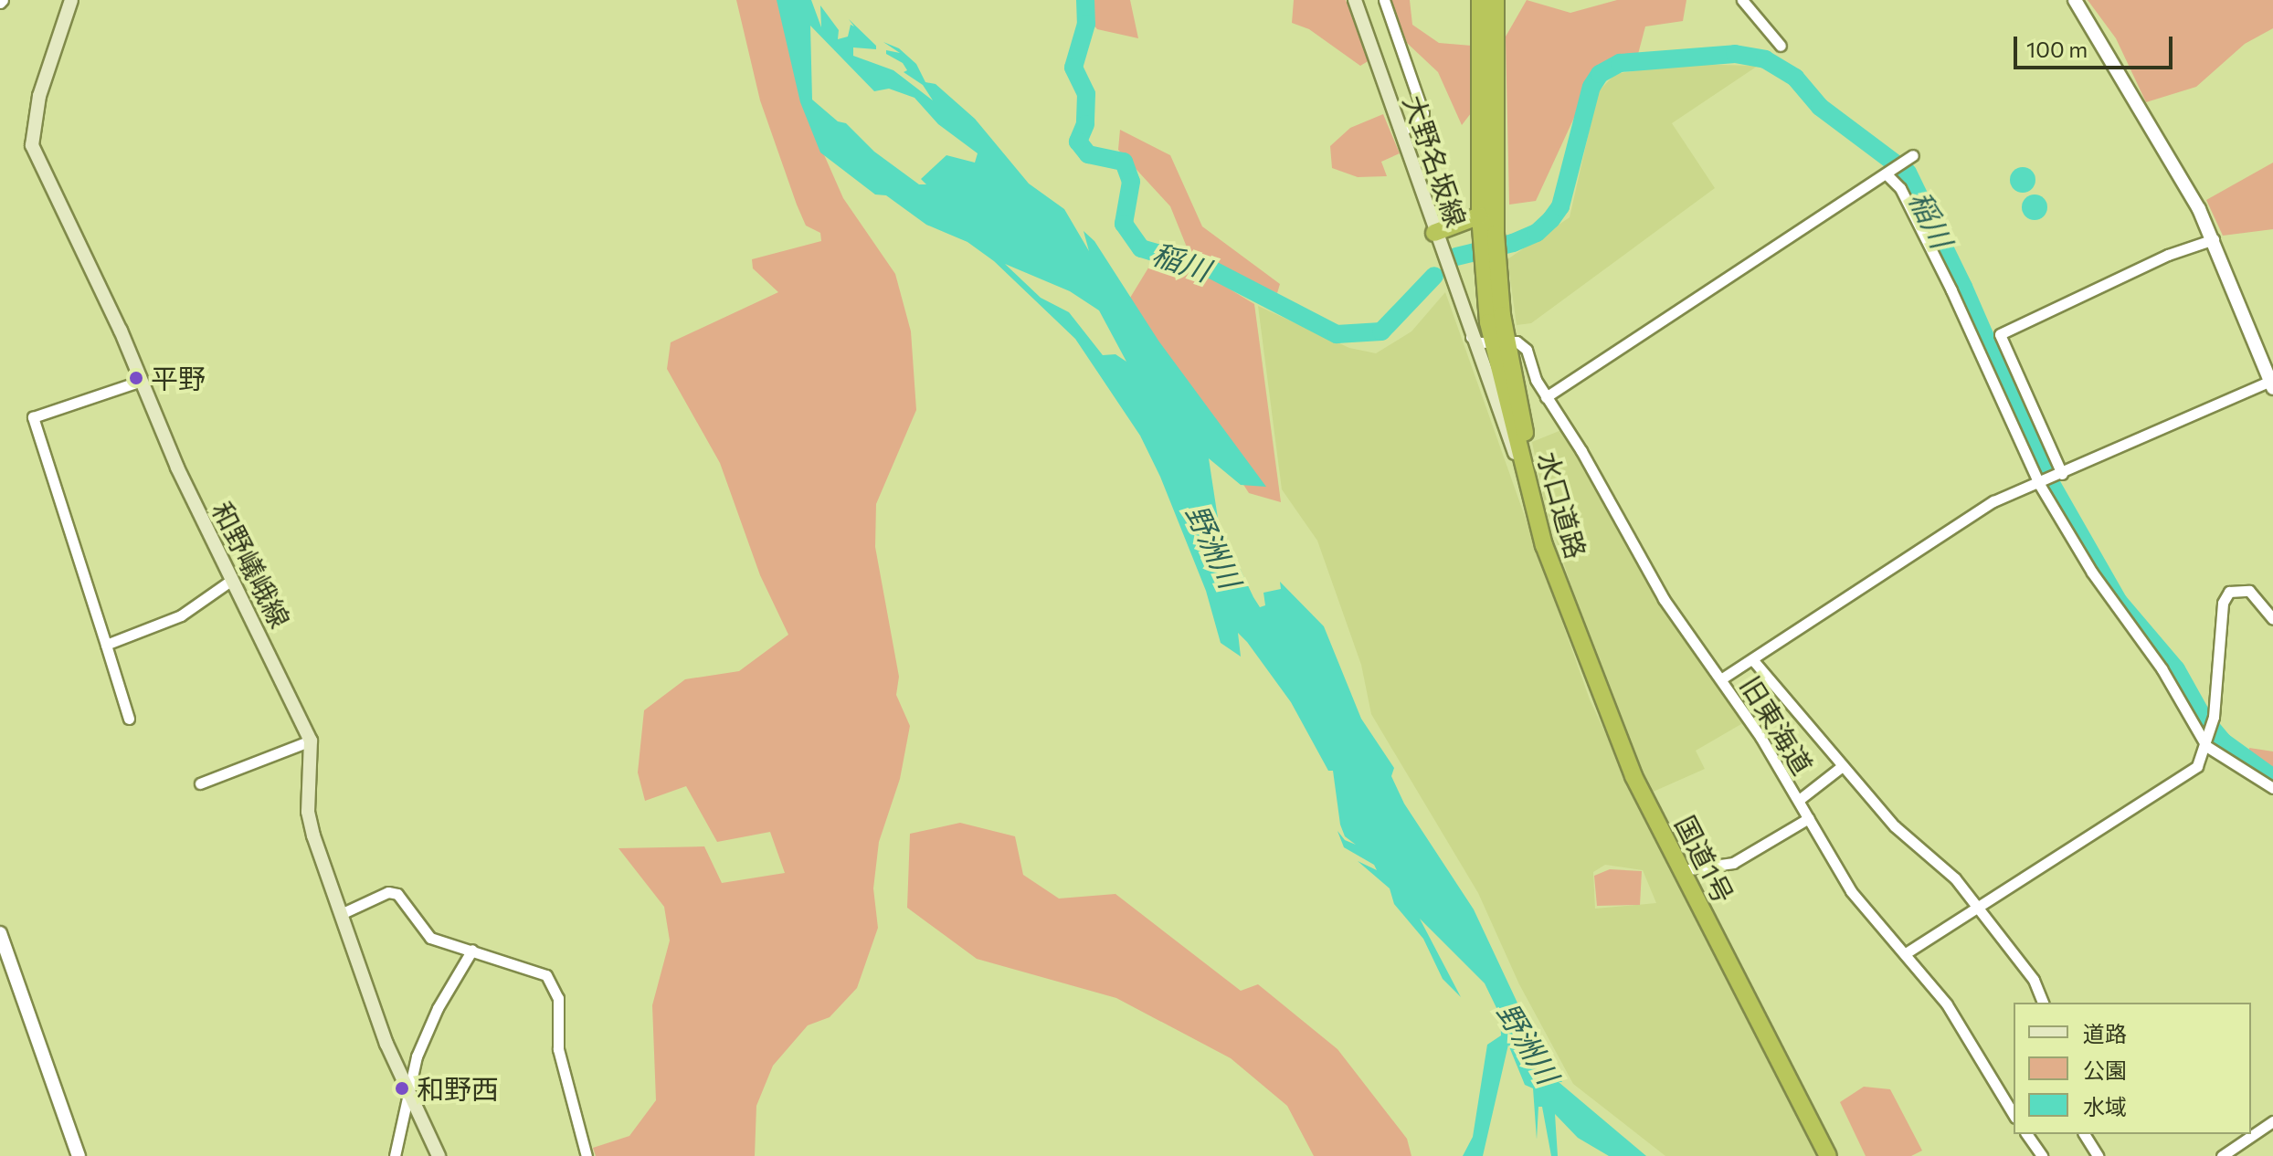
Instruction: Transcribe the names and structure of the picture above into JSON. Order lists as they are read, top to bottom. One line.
{"streets":{"highway":["水口道路","国道1号"],"main road":["大野名坂線","和野嶬峨線"],"street":["旧東海道"]},"crossings":[["大野名坂線","水口道路"],["水口道路","旧東海道"],["水口道路","国道1号"]],"water":["稲川","野洲川"],"places":["平野","和野西"],"legend":["道路","公園","水域"],"scale_bar":"100 m"}
